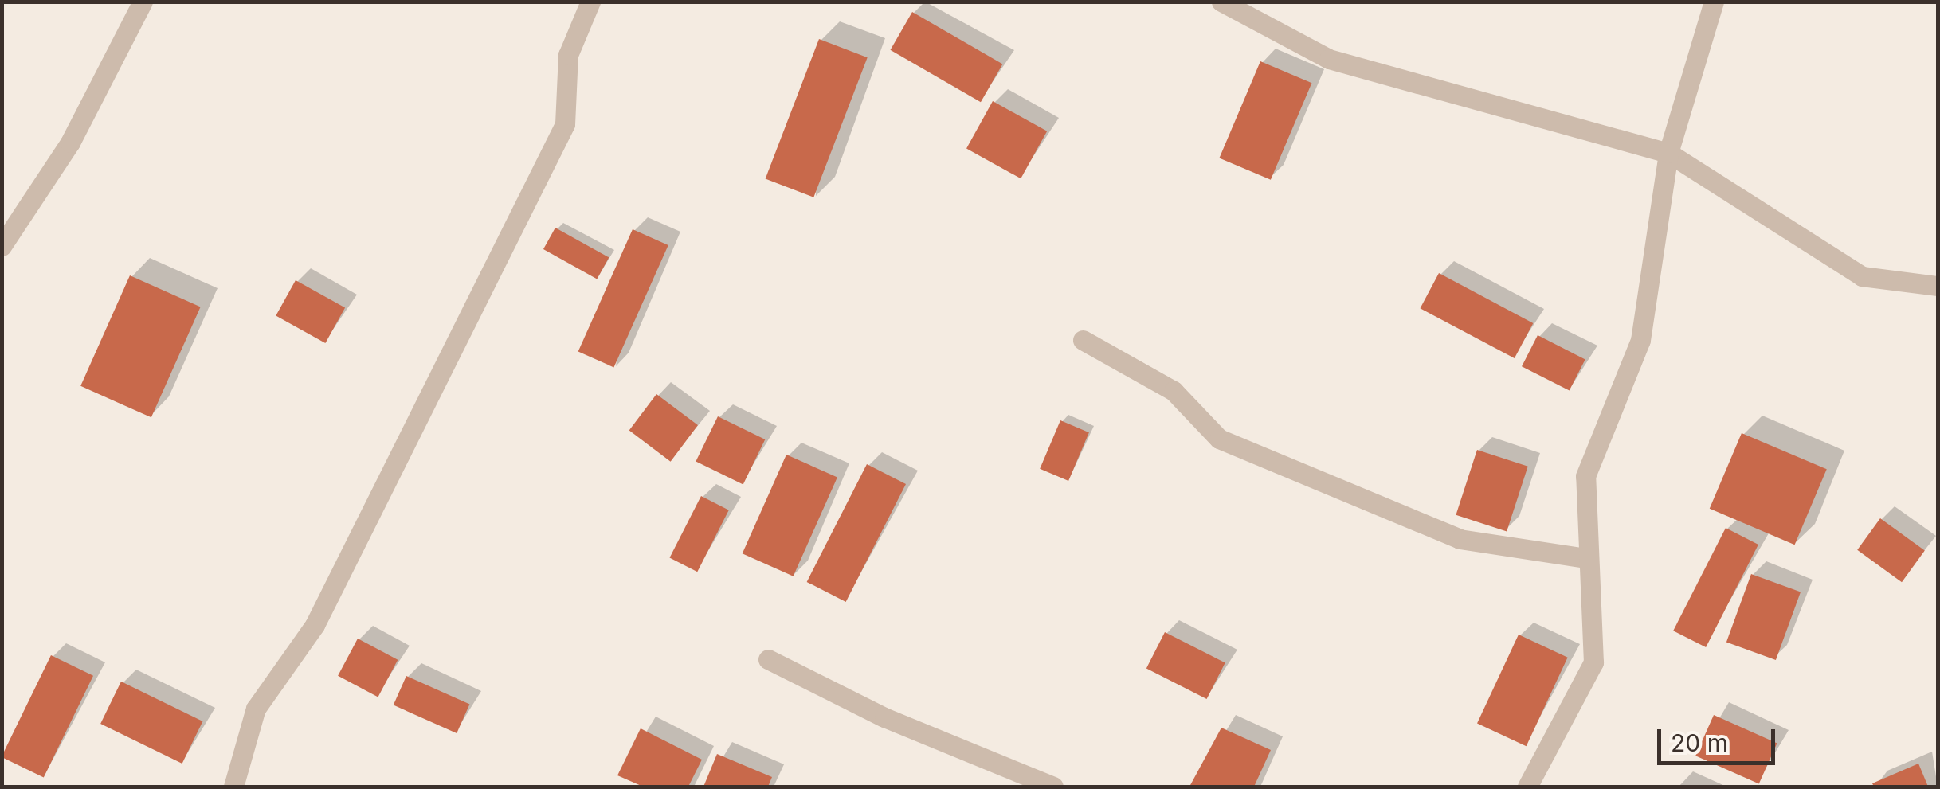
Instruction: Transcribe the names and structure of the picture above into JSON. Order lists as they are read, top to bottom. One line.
{"scale_bar":"20 m"}
